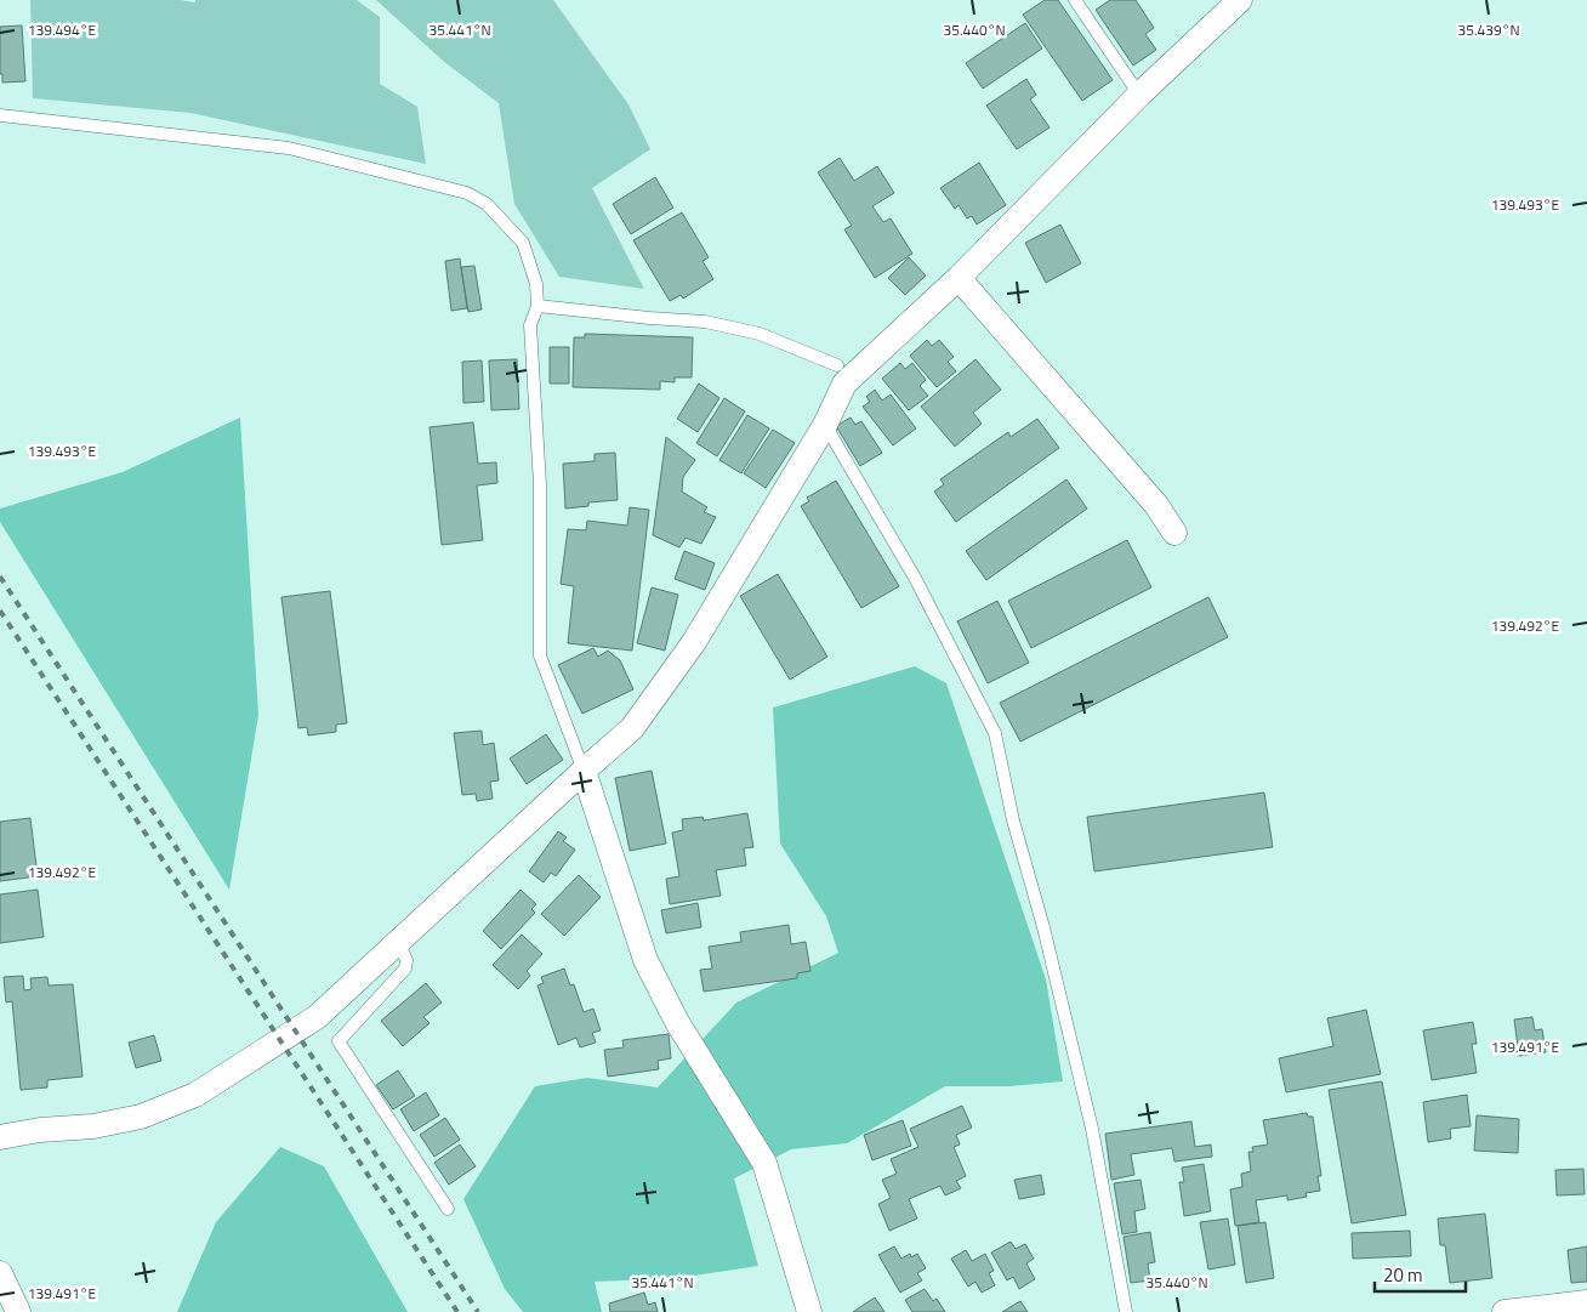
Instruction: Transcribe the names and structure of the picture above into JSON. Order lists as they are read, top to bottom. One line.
{"scale_bar":"20 m","coordinates":["35.439°N","35.441°N","35.440°N","139.494°E","139.493°E","139.492°E","139.491°E"]}
